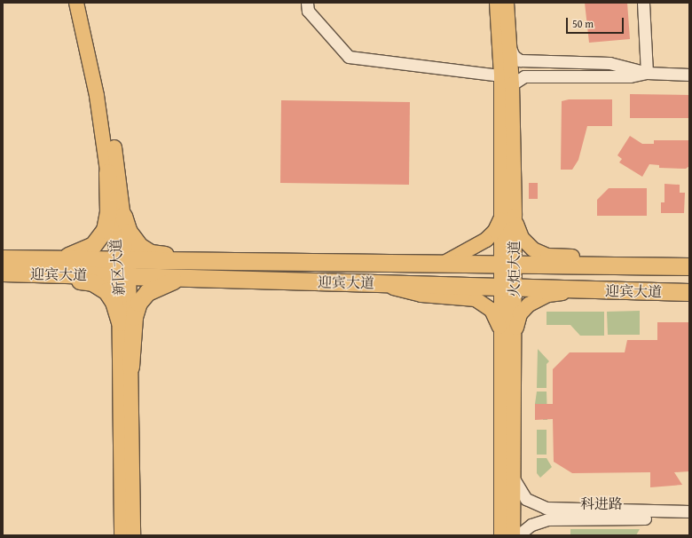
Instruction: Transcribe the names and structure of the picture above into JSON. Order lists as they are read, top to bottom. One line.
{"streets":{"highway":["迎宾大道"],"main road":["新区大道","火炬大道"],"street":["科进路"]},"crossings":[["新区大道","迎宾大道"],["火炬大道","迎宾大道"]],"scale_bar":"50 m"}
